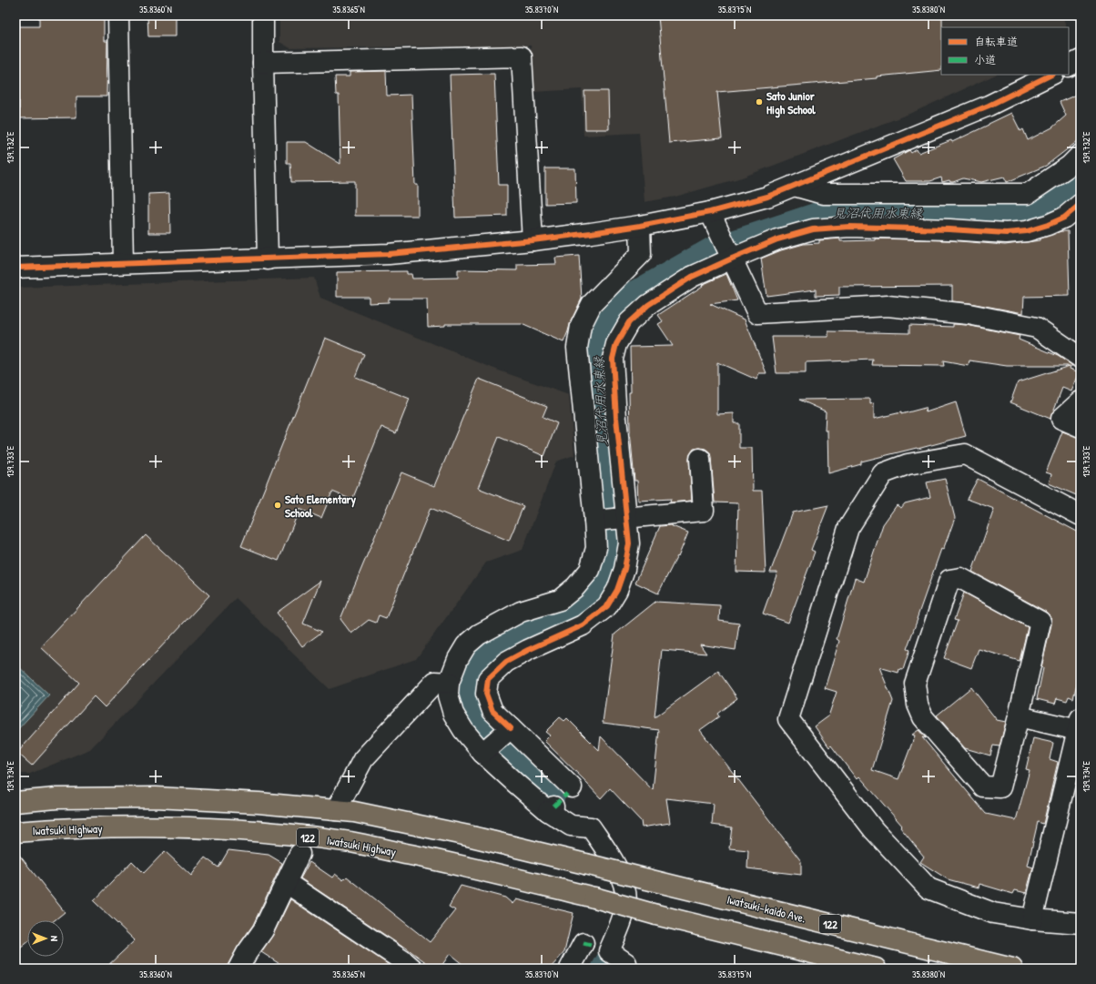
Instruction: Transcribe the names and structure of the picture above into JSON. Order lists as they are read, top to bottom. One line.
{"streets":{"highway":["Iwatsuki Highway","122","Iwatsuki-kaido Ave."]},"crossings":[["122","Iwatsuki-kaido Ave."]],"water":["見沼代用水東縁"],"places":["Sato Junior High School","Sato Elementary School"],"legend":["自転車道","小道"],"north":"right","coordinates":["35.8360°N","35.8365°N","35.8370°N","35.8375°N","35.8380°N","139.732°E","139.733°E","139.734°E"]}
